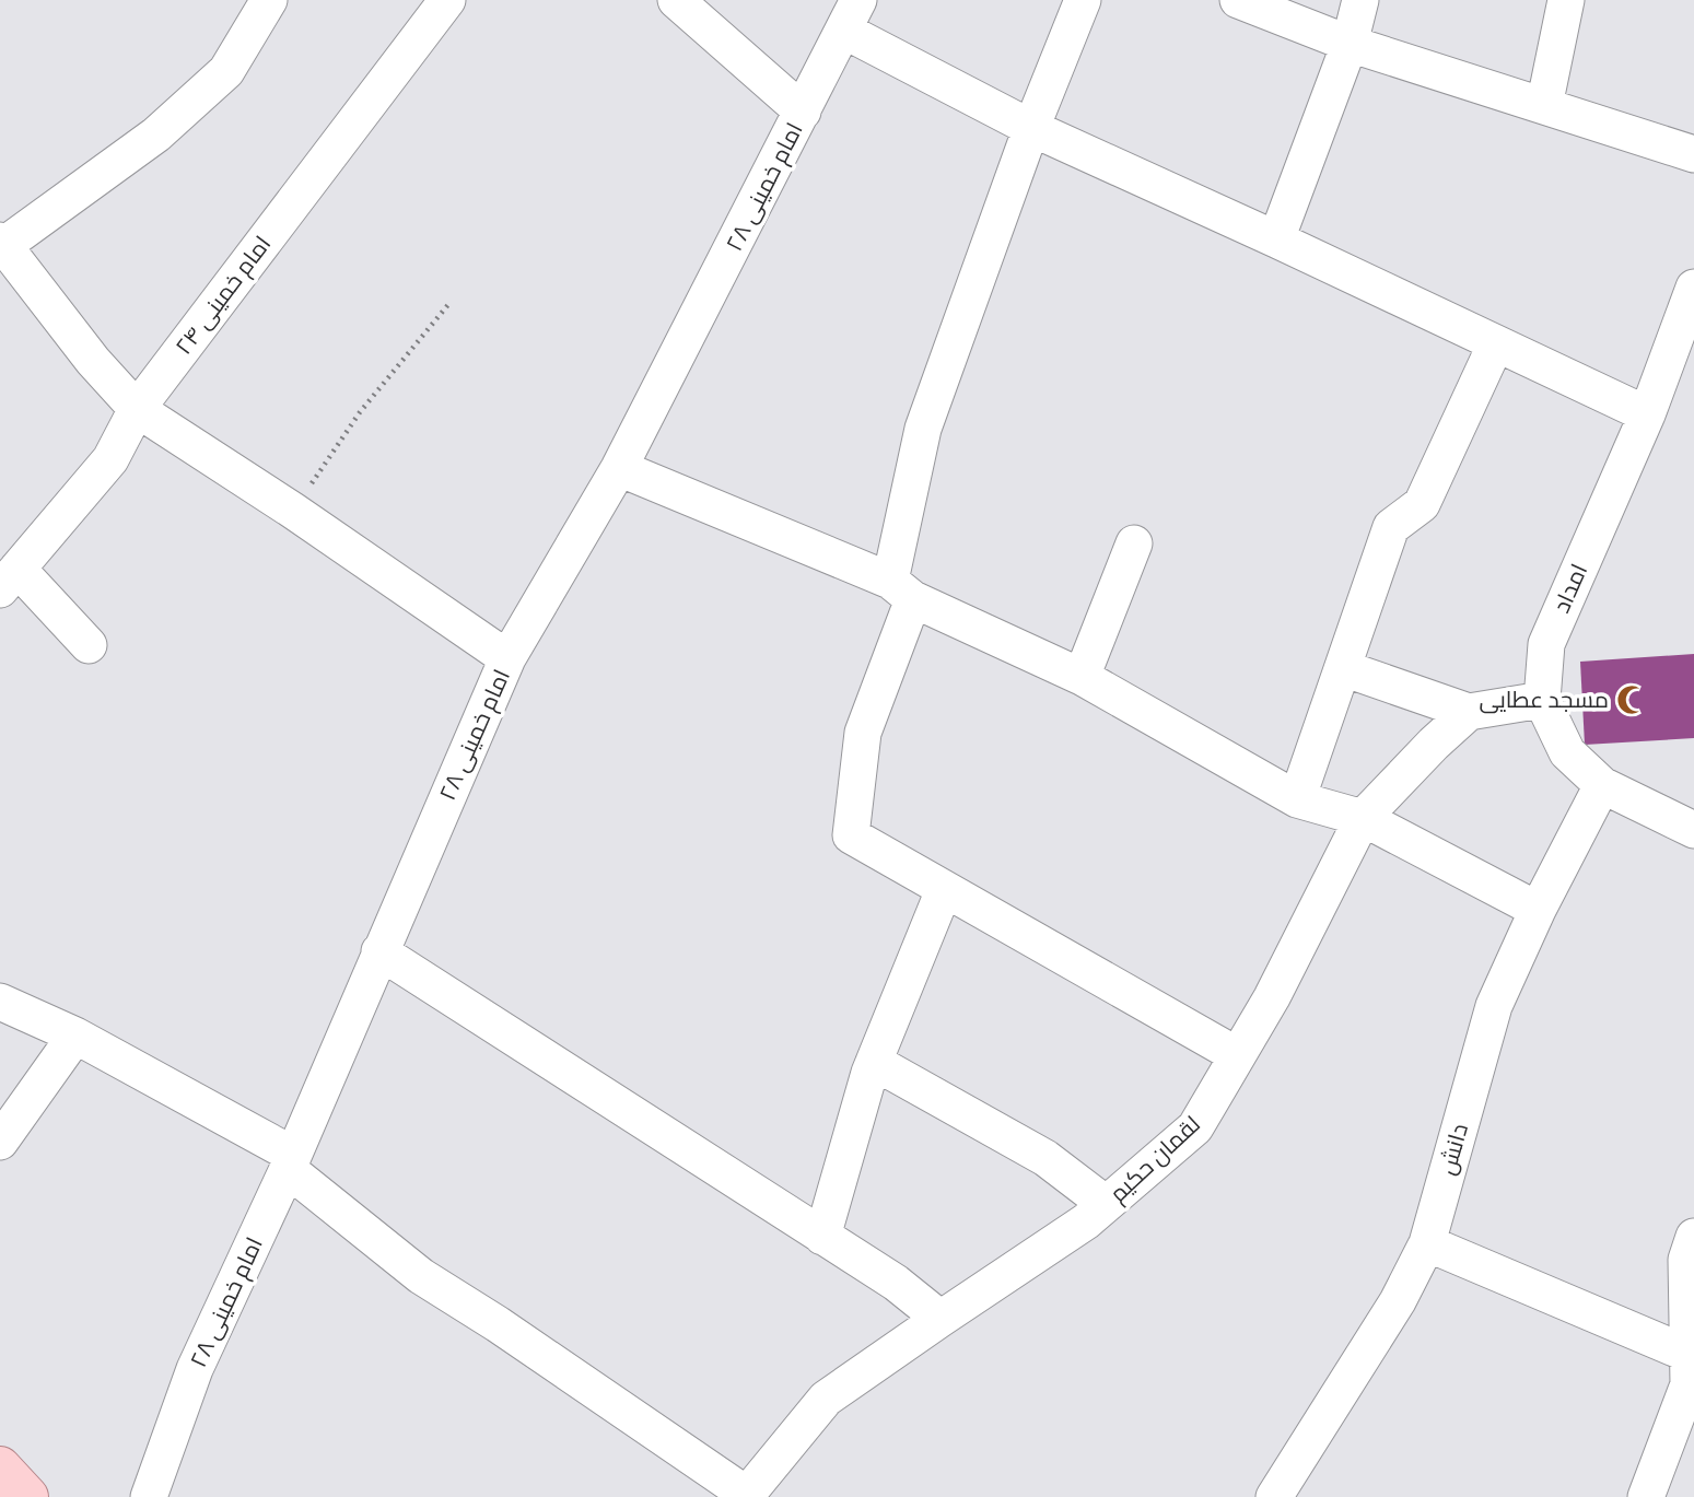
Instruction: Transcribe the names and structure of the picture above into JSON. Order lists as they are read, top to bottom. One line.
{"streets":{"street":["امام خمینی ۲۸","امام خمینی ۲۴","امداد","دانش","لقمان حکیم"]},"places":{"mosque":["مسجد عطایی"]}}
